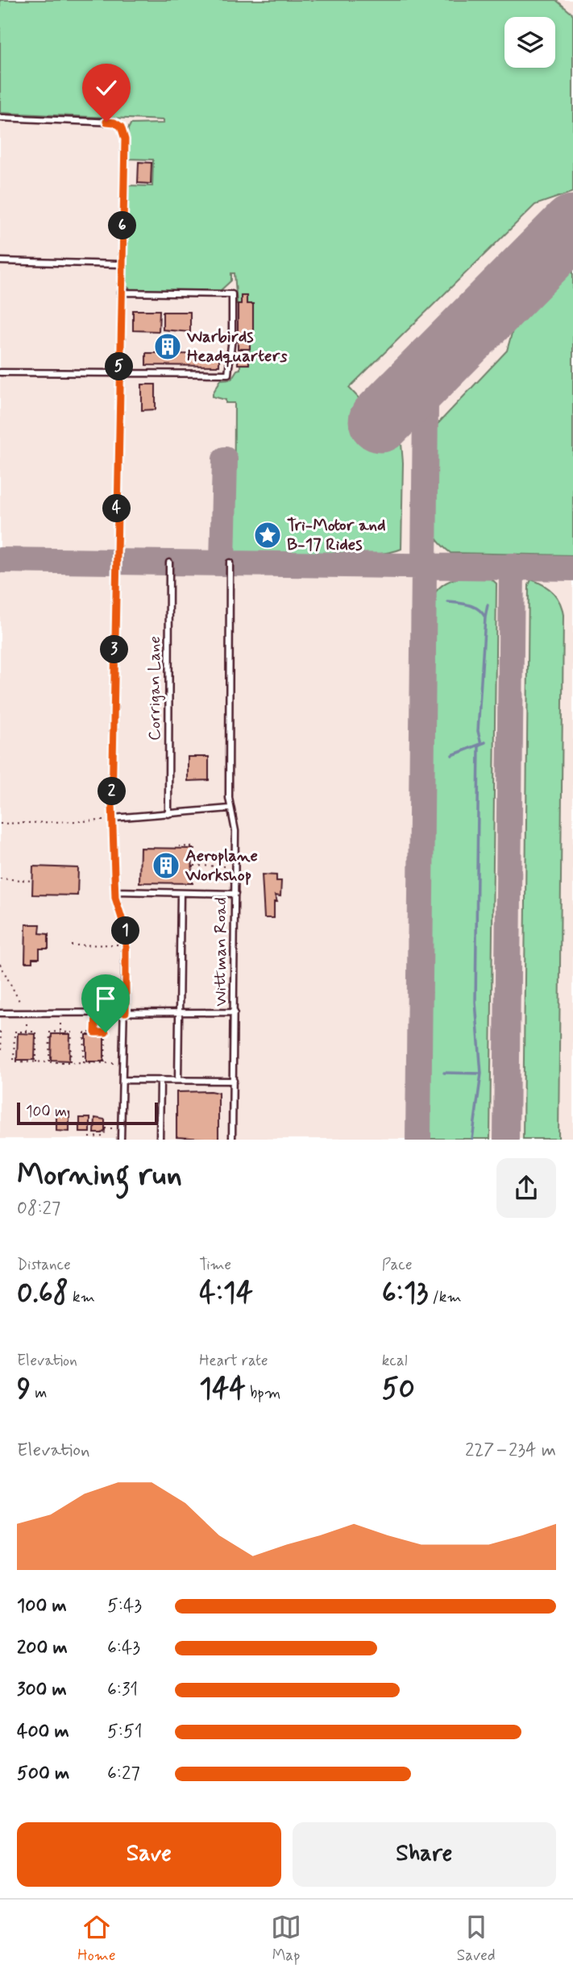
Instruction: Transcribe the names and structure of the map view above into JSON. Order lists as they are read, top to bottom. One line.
{"streets":{"lane":["Corrigan Lane","Wittman Road"]},"places":{"building":["Warbirds Headquarters","Aeroplane Workshop"],"place":["Tri-Motor and B-17 Rides"]},"scale_bar":"100 m","page":{"pins":["6","5","4","3","2","1"],"scale":"100 m","heading":["Morning run","08:27"],"stats":[["Distance","0.68 km"],["Time","4:14"],["Pace","6:13 /km"],["Elevation","9 m"],["Heart rate","144 bpm"],["kcal","50"]],"chart":["Elevation","227–234 m"],"list":[{"name":"100 m","note":"5:43"},{"name":"200 m","note":"6:43"},{"name":"300 m","note":"6:31"},{"name":"400 m","note":"5:51"},{"name":"500 m","note":"6:27"}],"buttons":["Save","Share"],"tabs":["Home","Map","Saved"]}}
